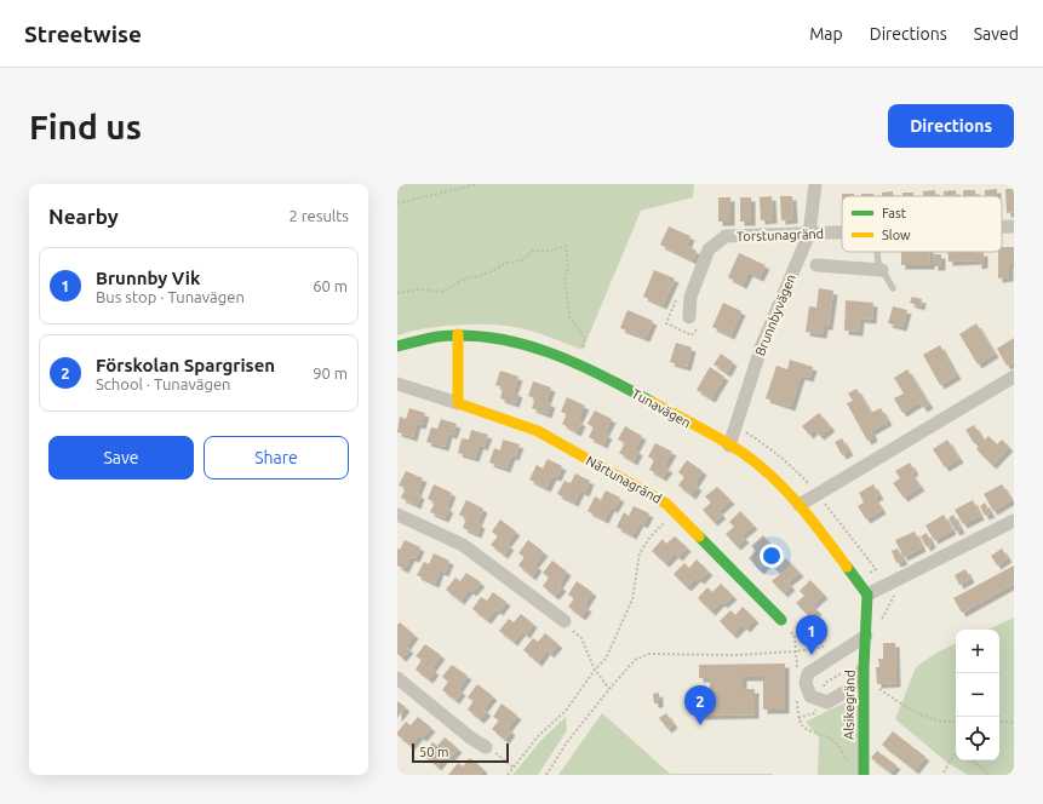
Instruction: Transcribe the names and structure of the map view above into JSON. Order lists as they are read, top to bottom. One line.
{"streets":{"street":["Torstunagränd","Brunnbyvägen","Tunavägen","Närtunagränd","Alsikegränd"]},"crossings":[["Torstunagränd","Brunnbyvägen"],["Brunnbyvägen","Tunavägen"]],"legend":["Fast","Slow"],"scale_bar":"50 m","page":{"header":"Streetwise","nav":["Map","Directions","Saved"],"buttons":["Directions",["Save","Share"]],"title":"Find us","heading":["Nearby","2 results"],"list":[{"mark":"1","name":"Brunnby Vik","note":"Bus stop · Tunavägen","value":"60 m"},{"mark":"2","name":"Förskolan Spargrisen","note":"School · Tunavägen","value":"90 m"}],"pins":["1","2"],"map_buttons":["+","−"],"scale":"50 m"}}
